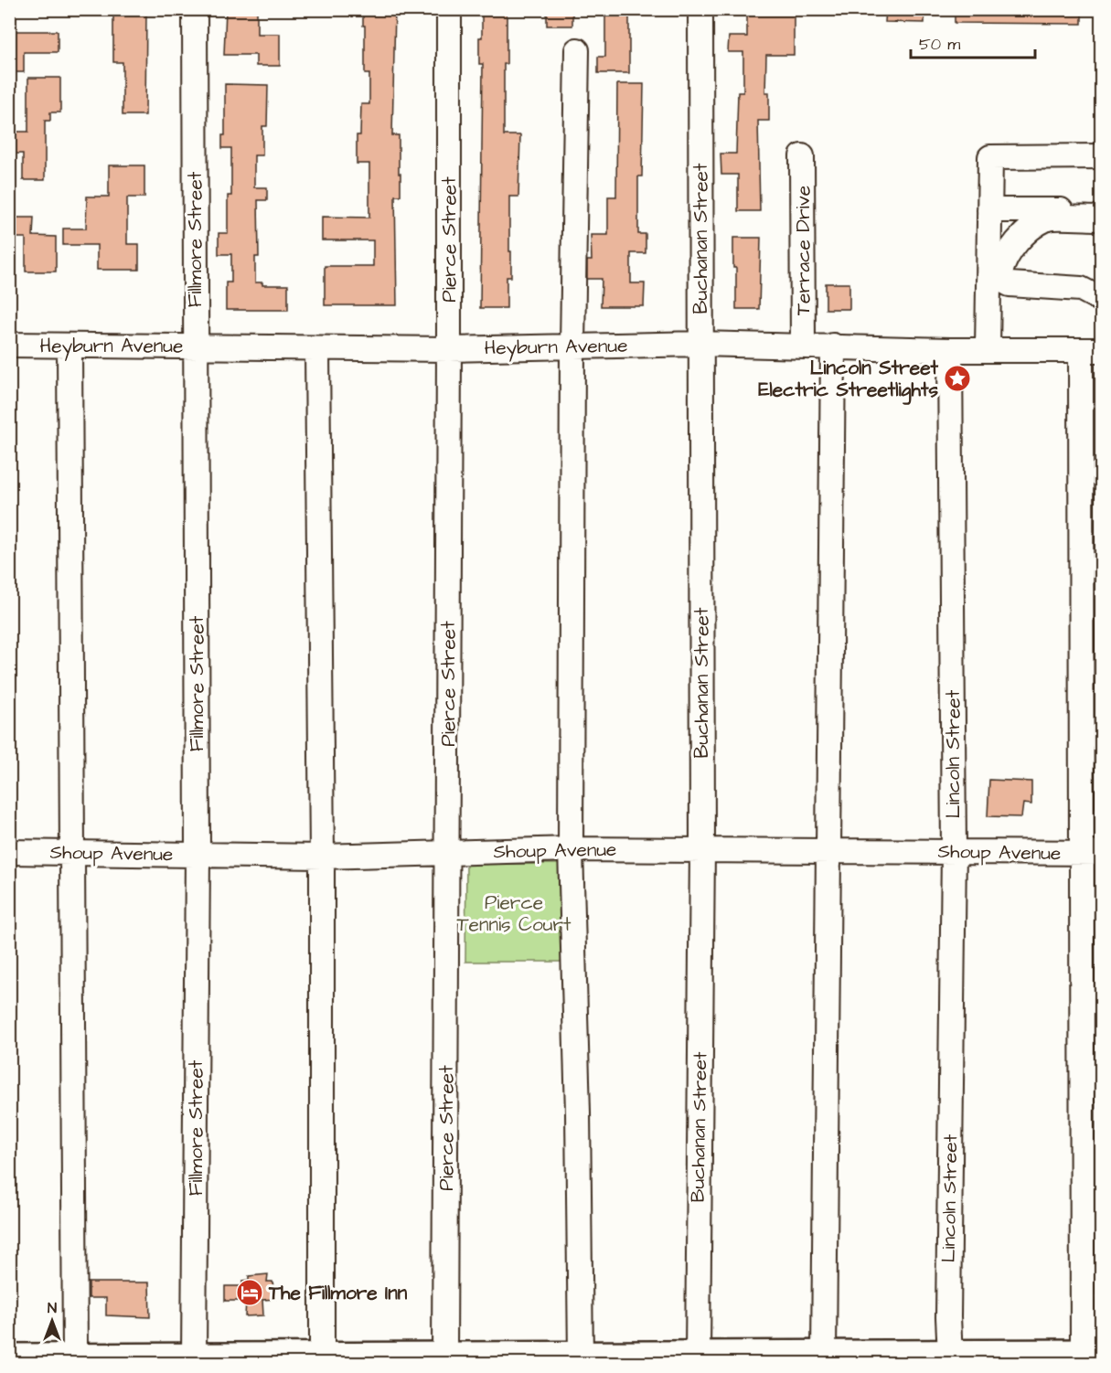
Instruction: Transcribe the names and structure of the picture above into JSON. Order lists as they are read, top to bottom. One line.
{"streets":{"street":["Buchanan Street","Fillmore Street","Pierce Street","Terrace Drive","Heyburn Avenue","Lincoln Street","Shoup Avenue"]},"crossings":[["Buchanan Street","Heyburn Avenue"],["Buchanan Street","Shoup Avenue"],["Fillmore Street","Heyburn Avenue"],["Fillmore Street","Shoup Avenue"],["Pierce Street","Heyburn Avenue"],["Pierce Street","Shoup Avenue"],["Terrace Drive","Heyburn Avenue"],["Heyburn Avenue","Lincoln Street"],["Lincoln Street","Shoup Avenue"]],"parks":["Pierce Tennis Court"],"places":{"place":["Lincoln Street Electric Streetlights"],"hotel":["The Fillmore Inn"]},"scale_bar":"50 m","north":"top"}
